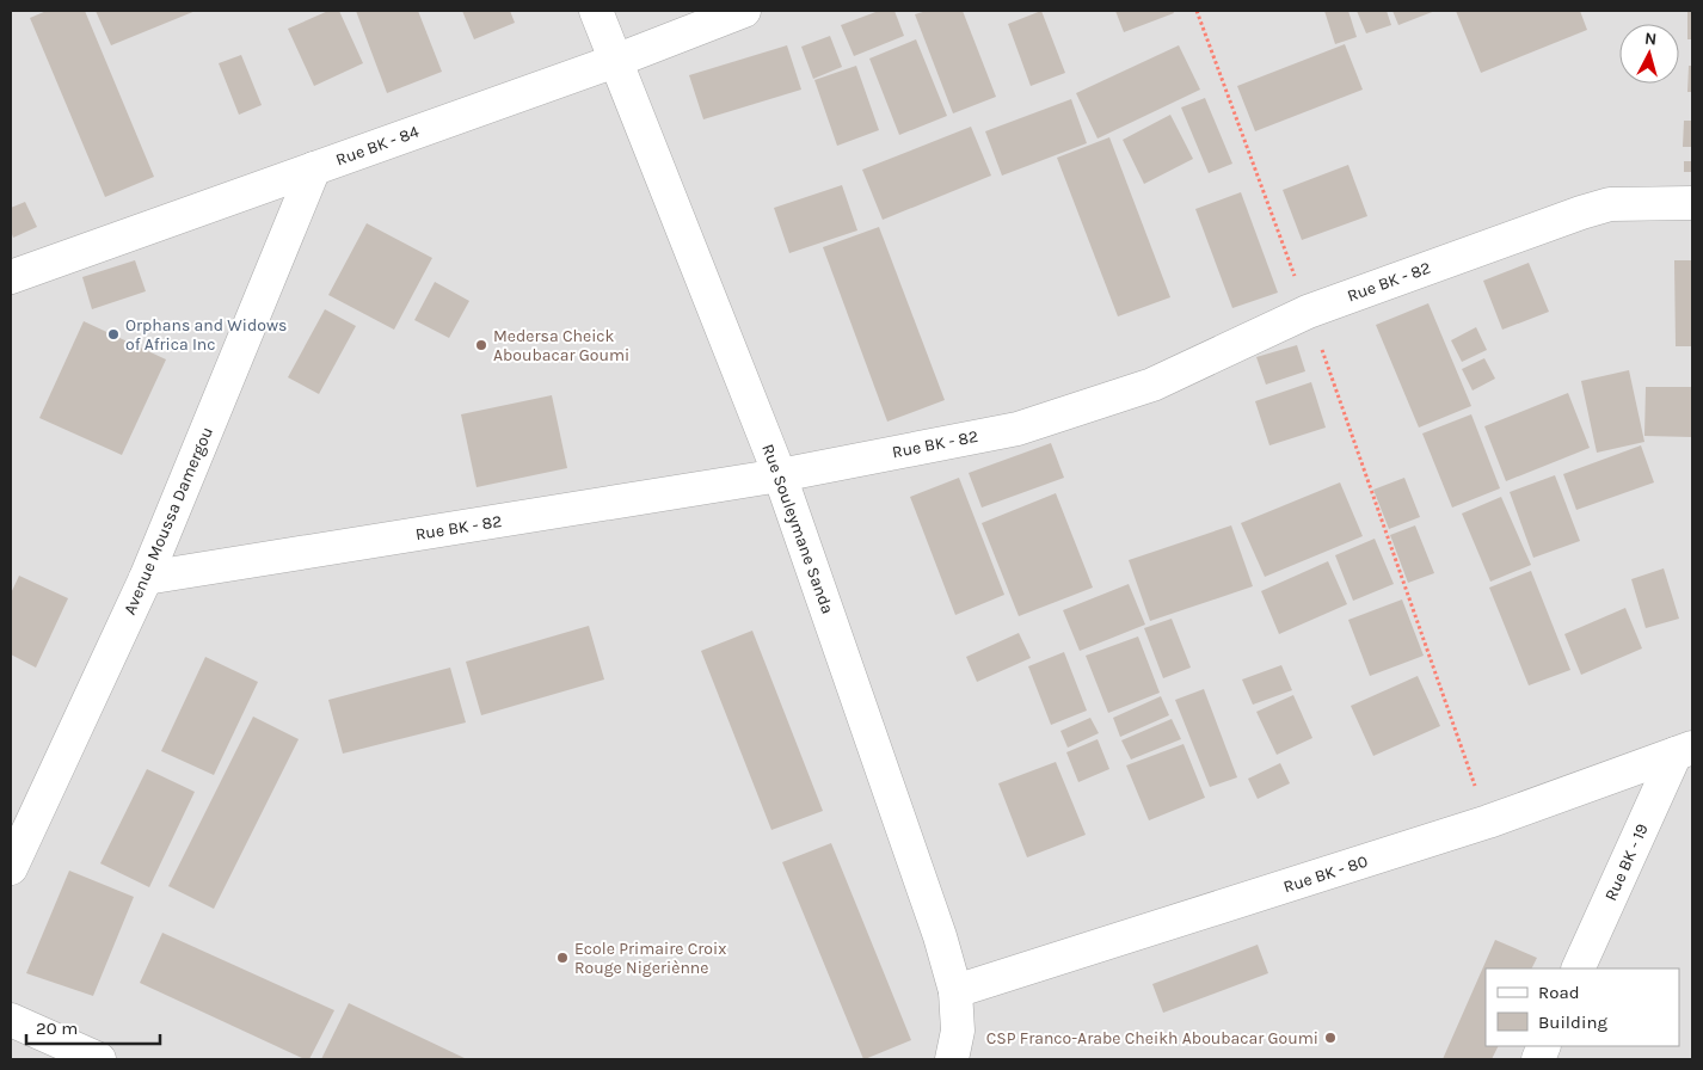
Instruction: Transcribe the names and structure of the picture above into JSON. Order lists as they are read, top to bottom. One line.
{"streets":{"street":["Rue BK - 84","Rue BK - 82","Avenue Moussa Damergou","Rue Souleymane Sanda","Rue BK - 19","Rue BK - 80"]},"crossings":[["Rue BK - 84","Avenue Moussa Damergou"],["Rue BK - 84","Rue Souleymane Sanda"],["Rue BK - 82","Avenue Moussa Damergou"],["Rue BK - 82","Rue Souleymane Sanda"],["Rue Souleymane Sanda","Rue BK - 80"],["Rue BK - 19","Rue BK - 80"]],"places":["Orphans and Widows of Africa Inc","Medersa Cheick Aboubacar Goumi","Ecole Primaire Croix Rouge Nigeriènne","CSP Franco-Arabe Cheikh Aboubacar Goumi"],"legend":["Road","Building"],"scale_bar":"20 m","north":"top"}
